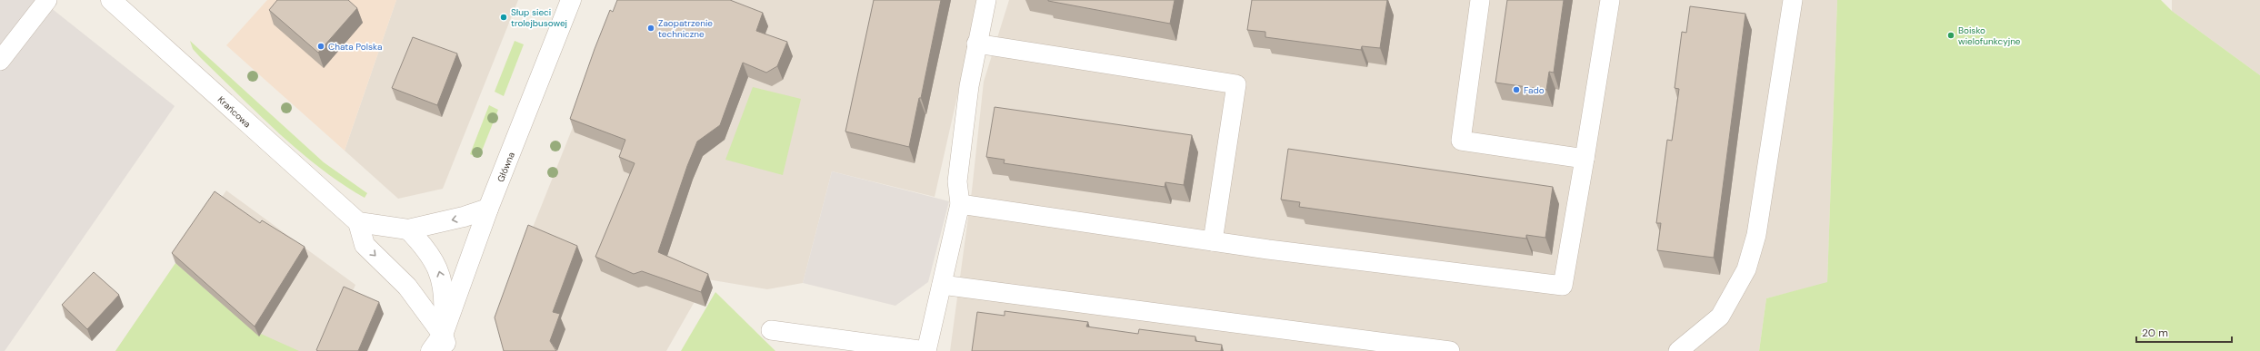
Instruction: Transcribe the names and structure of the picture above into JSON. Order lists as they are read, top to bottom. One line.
{"streets":{"street":["Krańcowa","Główna"]},"places":["Słup sieci trolejbusowej","Zaopatrzenie techniczne","Boisko wielofunkcyjne","Chata Polska","Fado"],"scale_bar":"20 m"}
